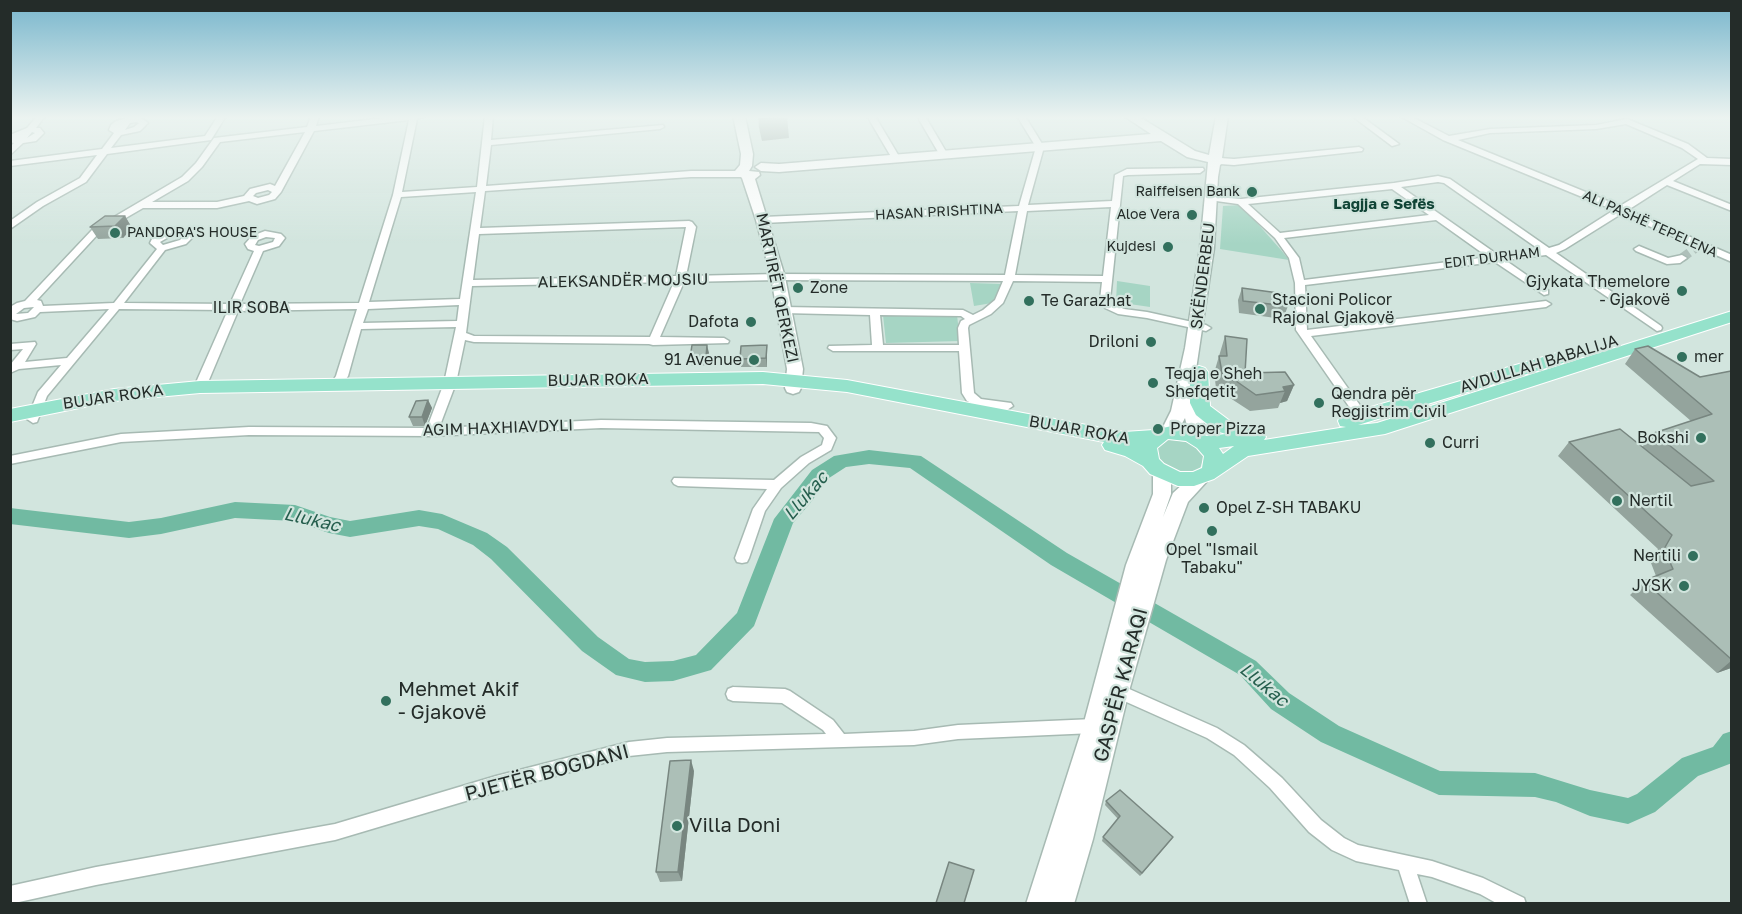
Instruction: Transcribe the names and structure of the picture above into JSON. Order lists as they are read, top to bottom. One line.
{"streets":{"main road":["SKËNDERBEU","MARTIRËT QERKEZI","AVDULLAH BABALIJA","BUJAR ROKA","GASPËR KARAQI"],"street":["HASAN PRISHTINA","ALI PASHË TEPELENA","EDIT DURHAM","ALEKSANDËR MOJSIU","ILIR SOBA","AGIM HAXHIAVDYLI","PJETËR BOGDANI"]},"crossings":[["HASAN PRISHTINA","MARTIRËT QERKEZI"],["ALI PASHË TEPELENA","EDIT DURHAM"],["SKËNDERBEU","AVDULLAH BABALIJA"],["SKËNDERBEU","BUJAR ROKA"],["SKËNDERBEU","GASPËR KARAQI"],["ALEKSANDËR MOJSIU","MARTIRËT QERKEZI"],["MARTIRËT QERKEZI","BUJAR ROKA"],["AVDULLAH BABALIJA","BUJAR ROKA"],["AVDULLAH BABALIJA","GASPËR KARAQI"],["BUJAR ROKA","GASPËR KARAQI"],["GASPËR KARAQI","PJETËR BOGDANI"]],"districts":["Lagjja e Sefës"],"water":["Llukac"],"places":["Raiffeisen Bank","Aloe Vera","PANDORA'S HOUSE","Kujdesi","Zone","Gjykata Themelore - Gjakovë","Te Garazhat","Stacioni Policor Rajonal Gjakovë","Dafota","Driloni","mer","91 Avenue","Teqja e Sheh Shefqetit","Qendra për Regjistrim Civil","Proper Pizza","Bokshi","Curri","Nertil","Opel Z-SH TABAKU","Opel \"Ismail Tabaku\"","Nertili","JYSK","Mehmet Akif - Gjakovë","Villa Doni"]}
